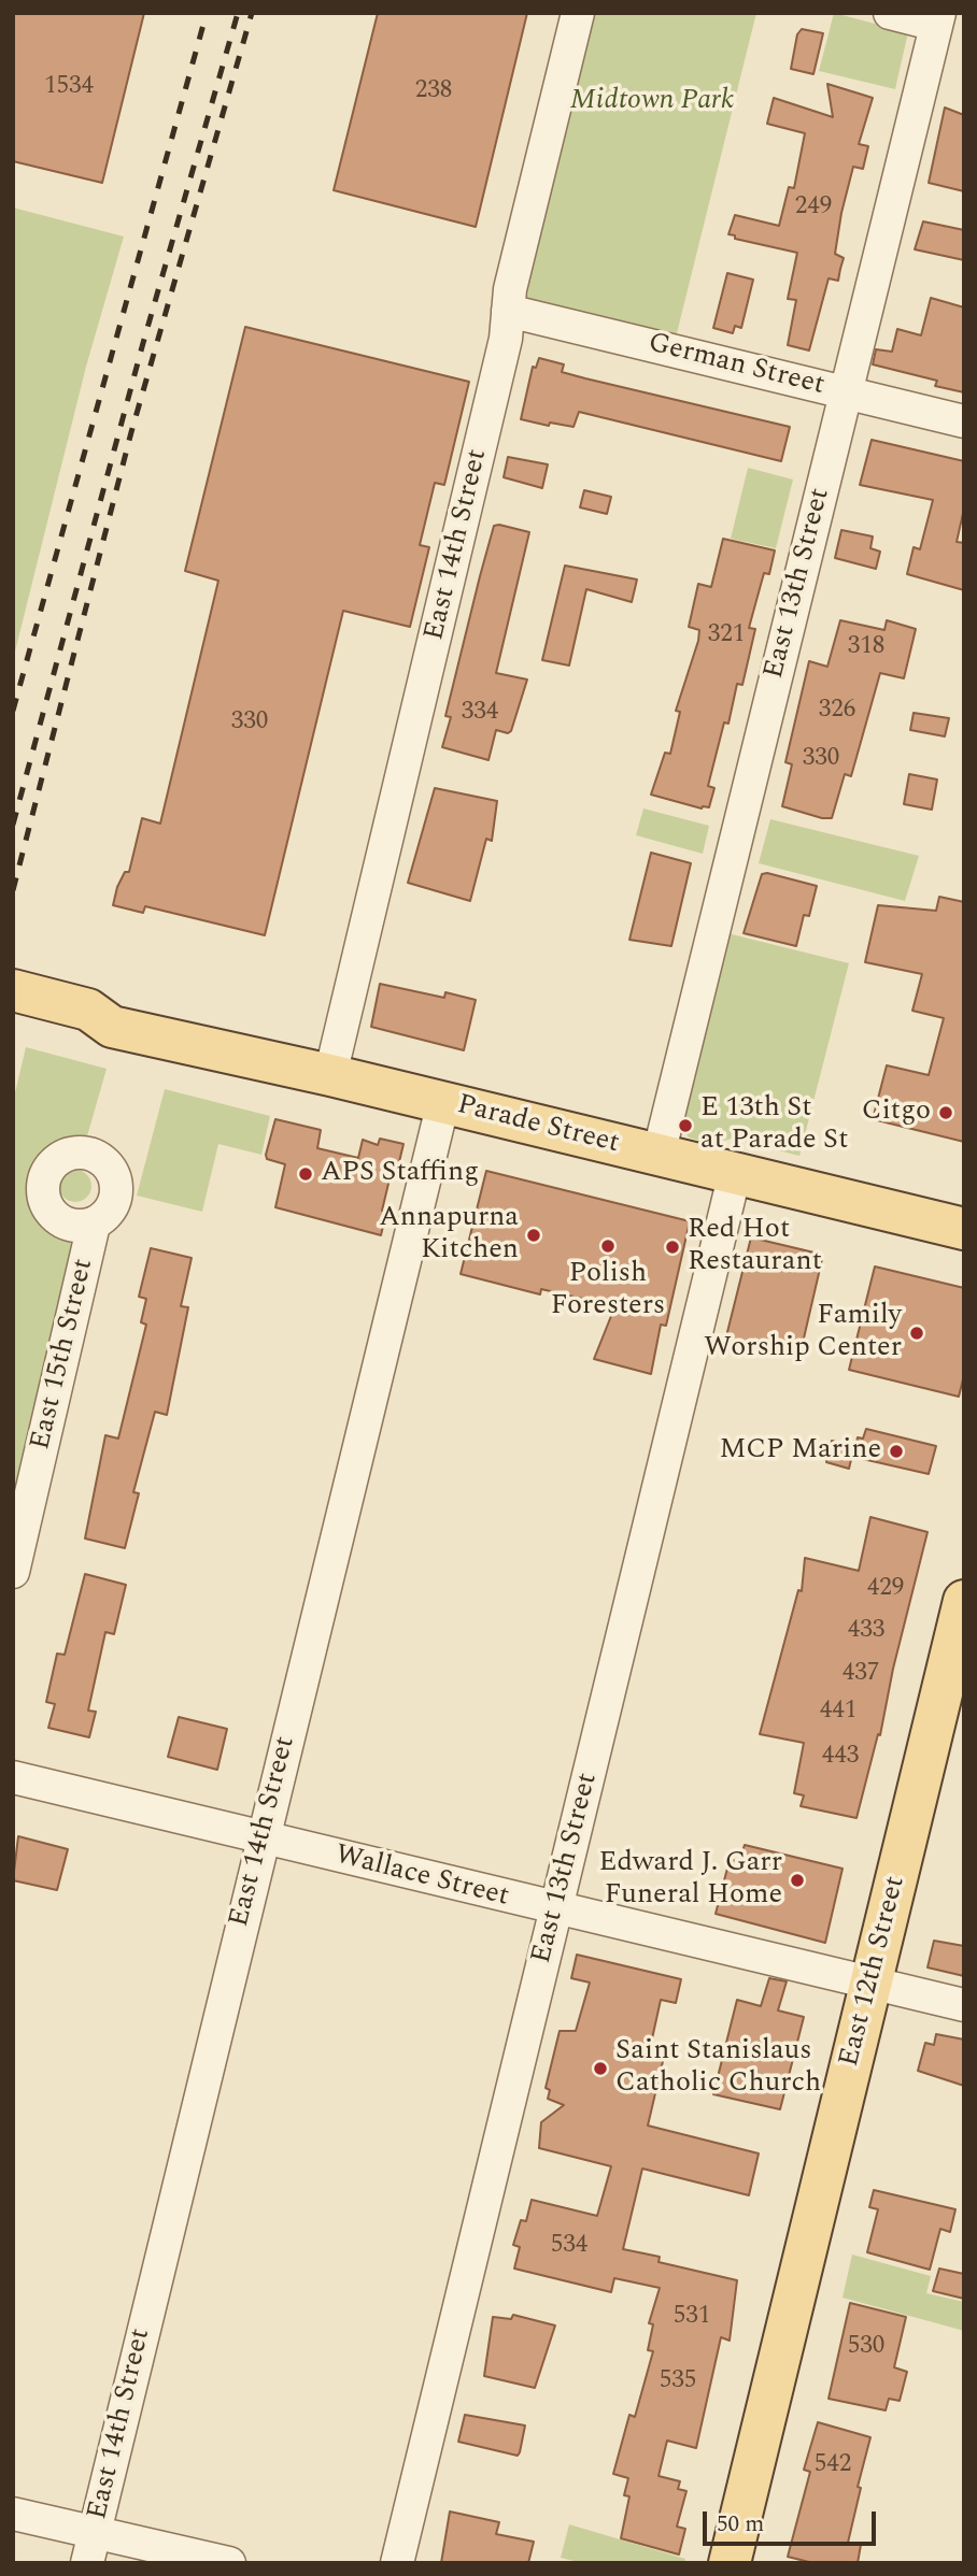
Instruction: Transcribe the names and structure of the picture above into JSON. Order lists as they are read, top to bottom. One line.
{"streets":{"main road":["Parade Street","East 12th Street"],"street":["German Street","East 14th Street","East 13th Street","East 15th Street","Wallace Street"]},"crossings":[["German Street","East 14th Street"],["German Street","East 13th Street"],["East 14th Street","Parade Street"],["East 14th Street","Wallace Street"],["East 13th Street","Parade Street"],["East 13th Street","Wallace Street"],["Wallace Street","East 12th Street"]],"parks":["Midtown Park"],"places":["Citgo","E 13th St at Parade St","APS Staffing","Annapurna Kitchen","Polish Foresters","Red Hot Restaurant","Family Worship Center","MCP Marine","Edward J. Garr Funeral Home","Saint Stanislaus Catholic Church"],"house_numbers":["1534","238","249","321","318","326","334","330","330","429","433","437","441","443","534","531","530","535","542"],"scale_bar":"50 m"}
